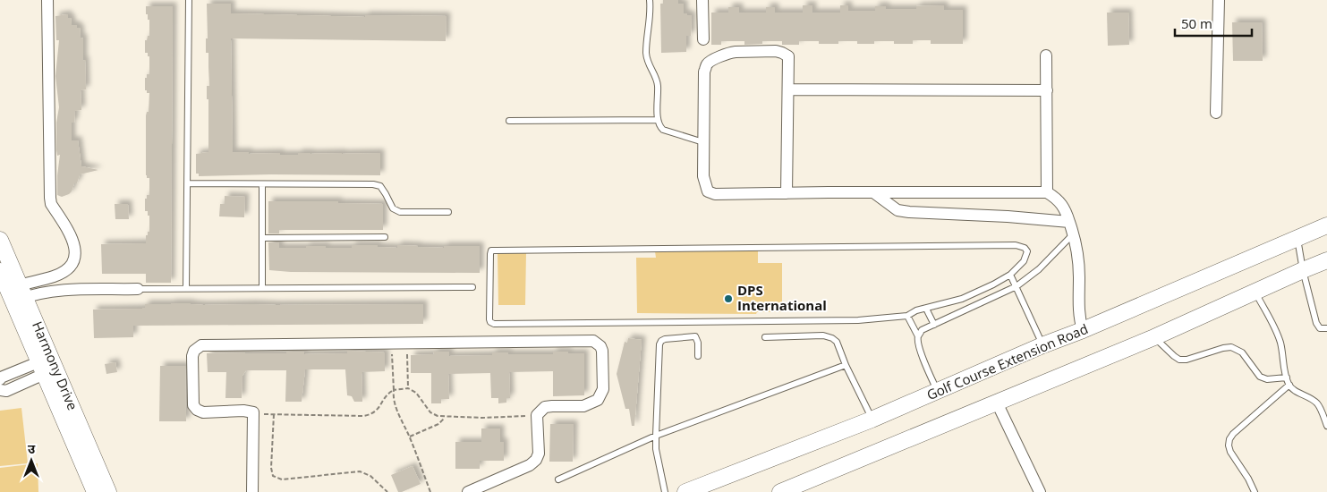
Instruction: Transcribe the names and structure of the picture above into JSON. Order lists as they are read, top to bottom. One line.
{"streets":{"main road":["Golf Course Extension Road","Harmony Drive"]},"places":["DPS International"],"scale_bar":"50 m","north":"top"}
